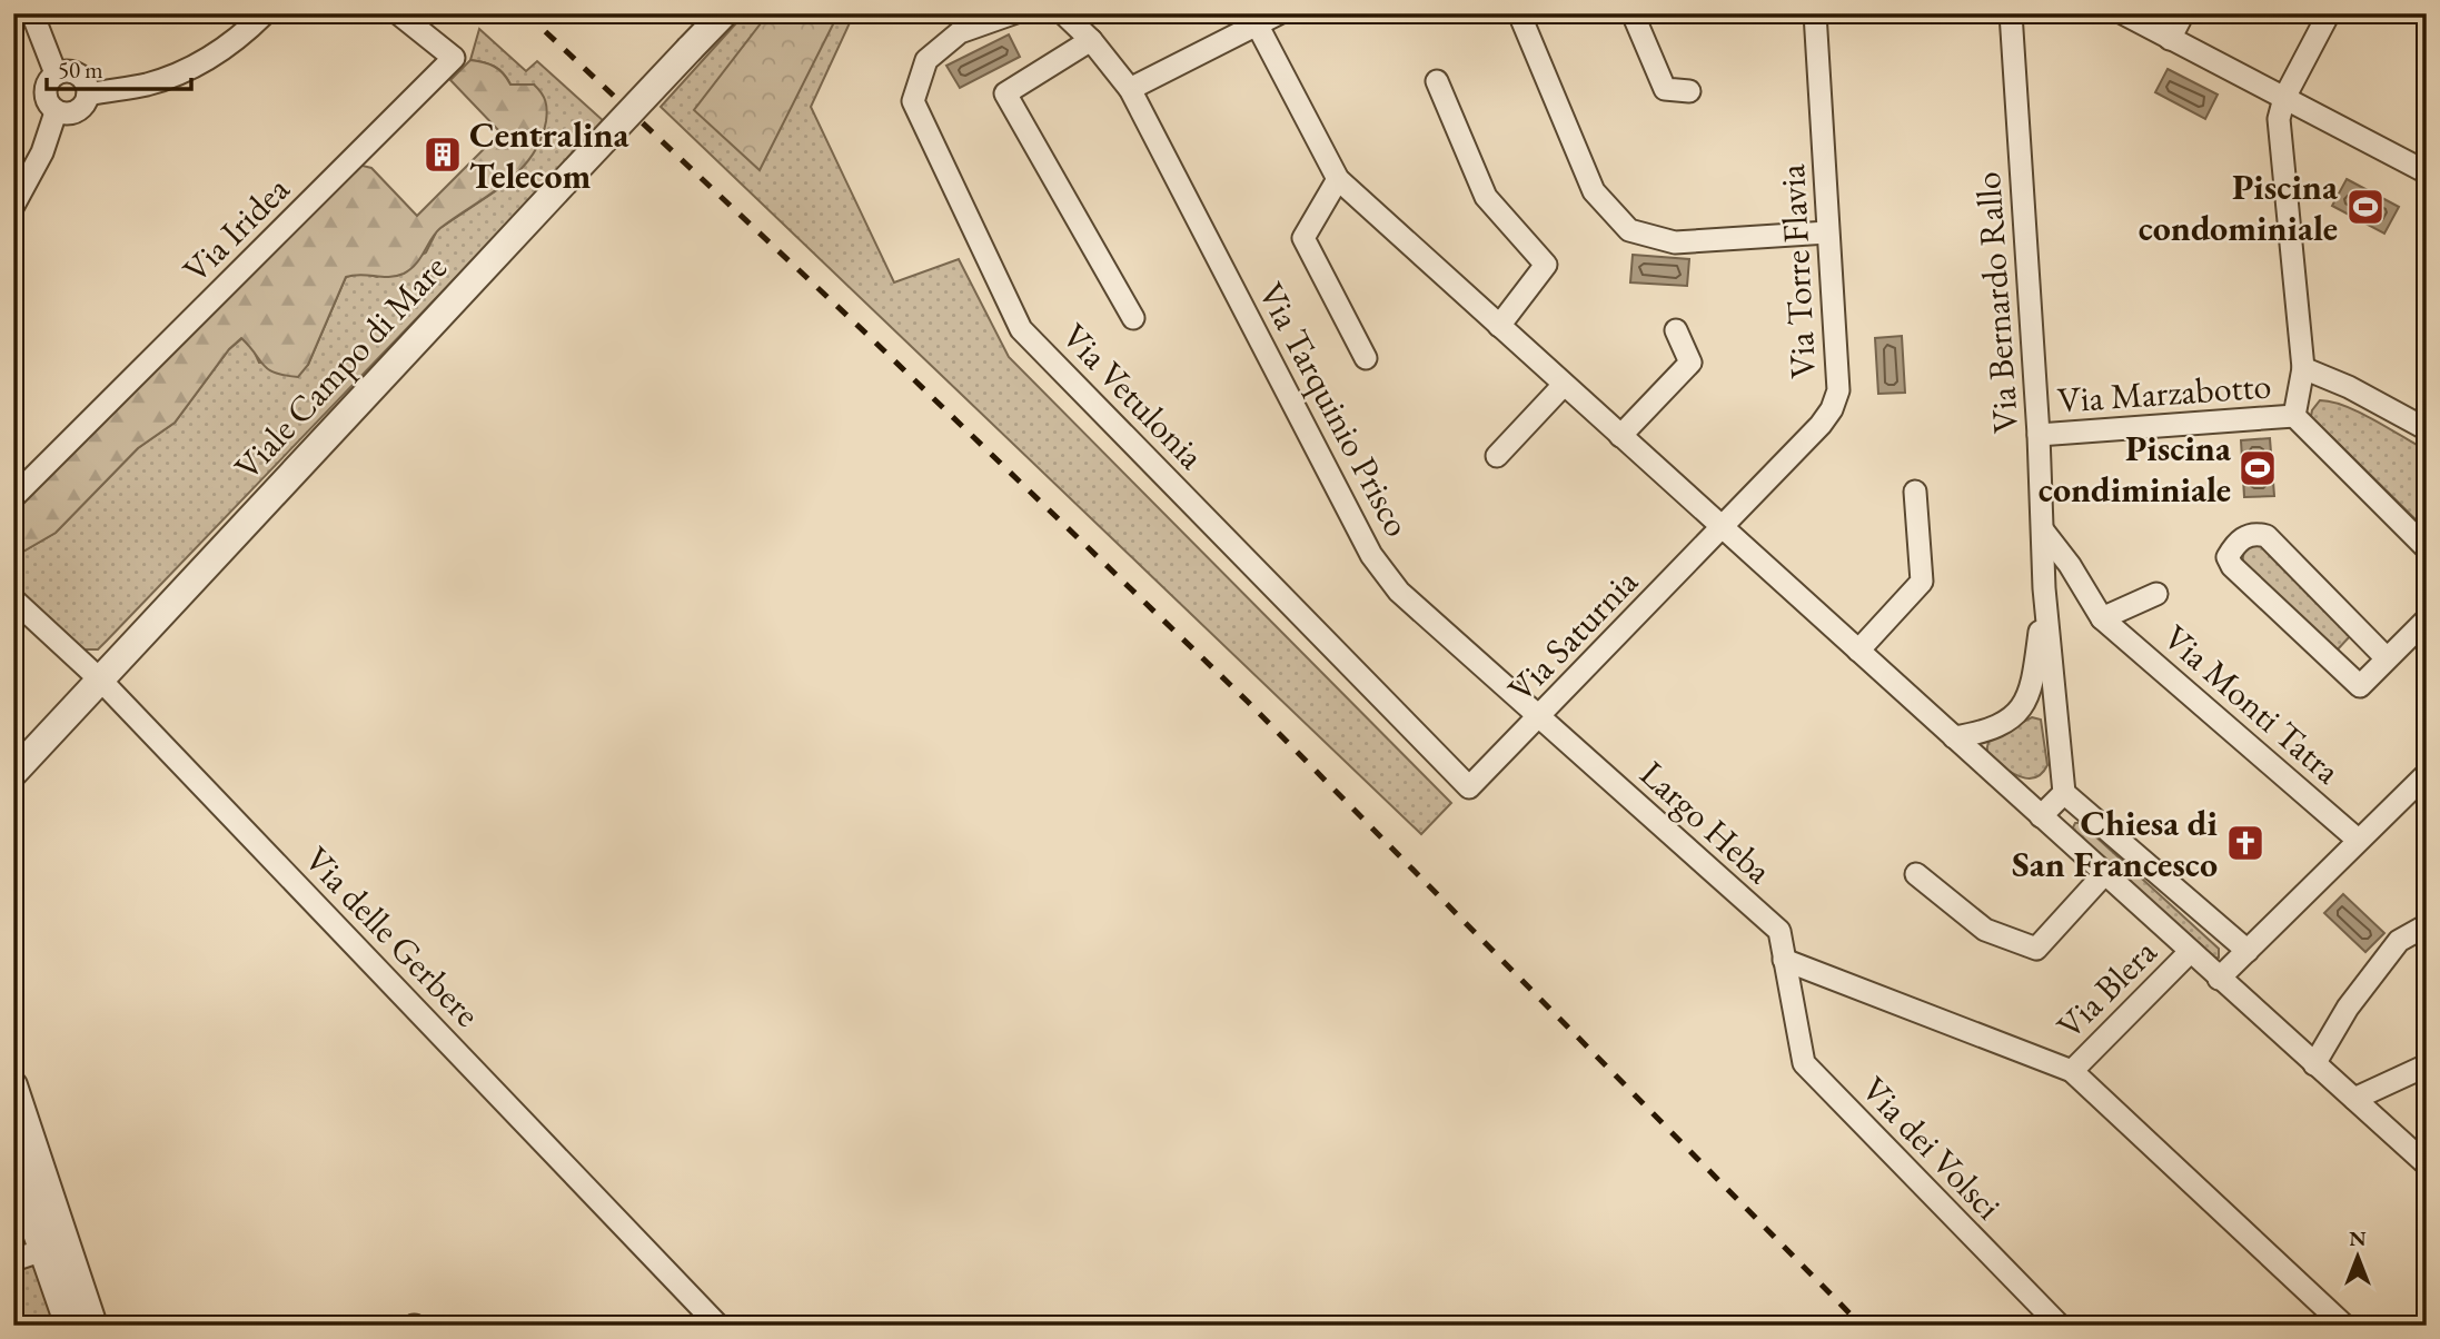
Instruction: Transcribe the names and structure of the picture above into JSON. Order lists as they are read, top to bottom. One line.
{"streets":{"street":["Via Iridea","Via Torre Flavia","Via Bernardo Rallo","Viale Campo di Mare","Via Marzabotto","Via Vetulonia","Via Tarquinio Prisco","Via Saturnia","Via Monti Tatra","Largo Heba","Via delle Gerbere","Via Blera","Via dei Volsci"]},"crossings":[["Via Torre Flavia","Via Saturnia"],["Via Bernardo Rallo","Via Marzabotto"],["Via Bernardo Rallo","Via Monti Tatra"],["Viale Campo di Mare","Via delle Gerbere"],["Via Vetulonia","Via Saturnia"],["Via Tarquinio Prisco","Via Saturnia"],["Via Tarquinio Prisco","Largo Heba"],["Via Saturnia","Largo Heba"],["Largo Heba","Via dei Volsci"]],"places":{"building":["Centralina Telecom"],"sports":["Piscina condominiale","Piscina condiminiale"],"church":["Chiesa di San Francesco"]},"scale_bar":"50 m","north":"top"}
